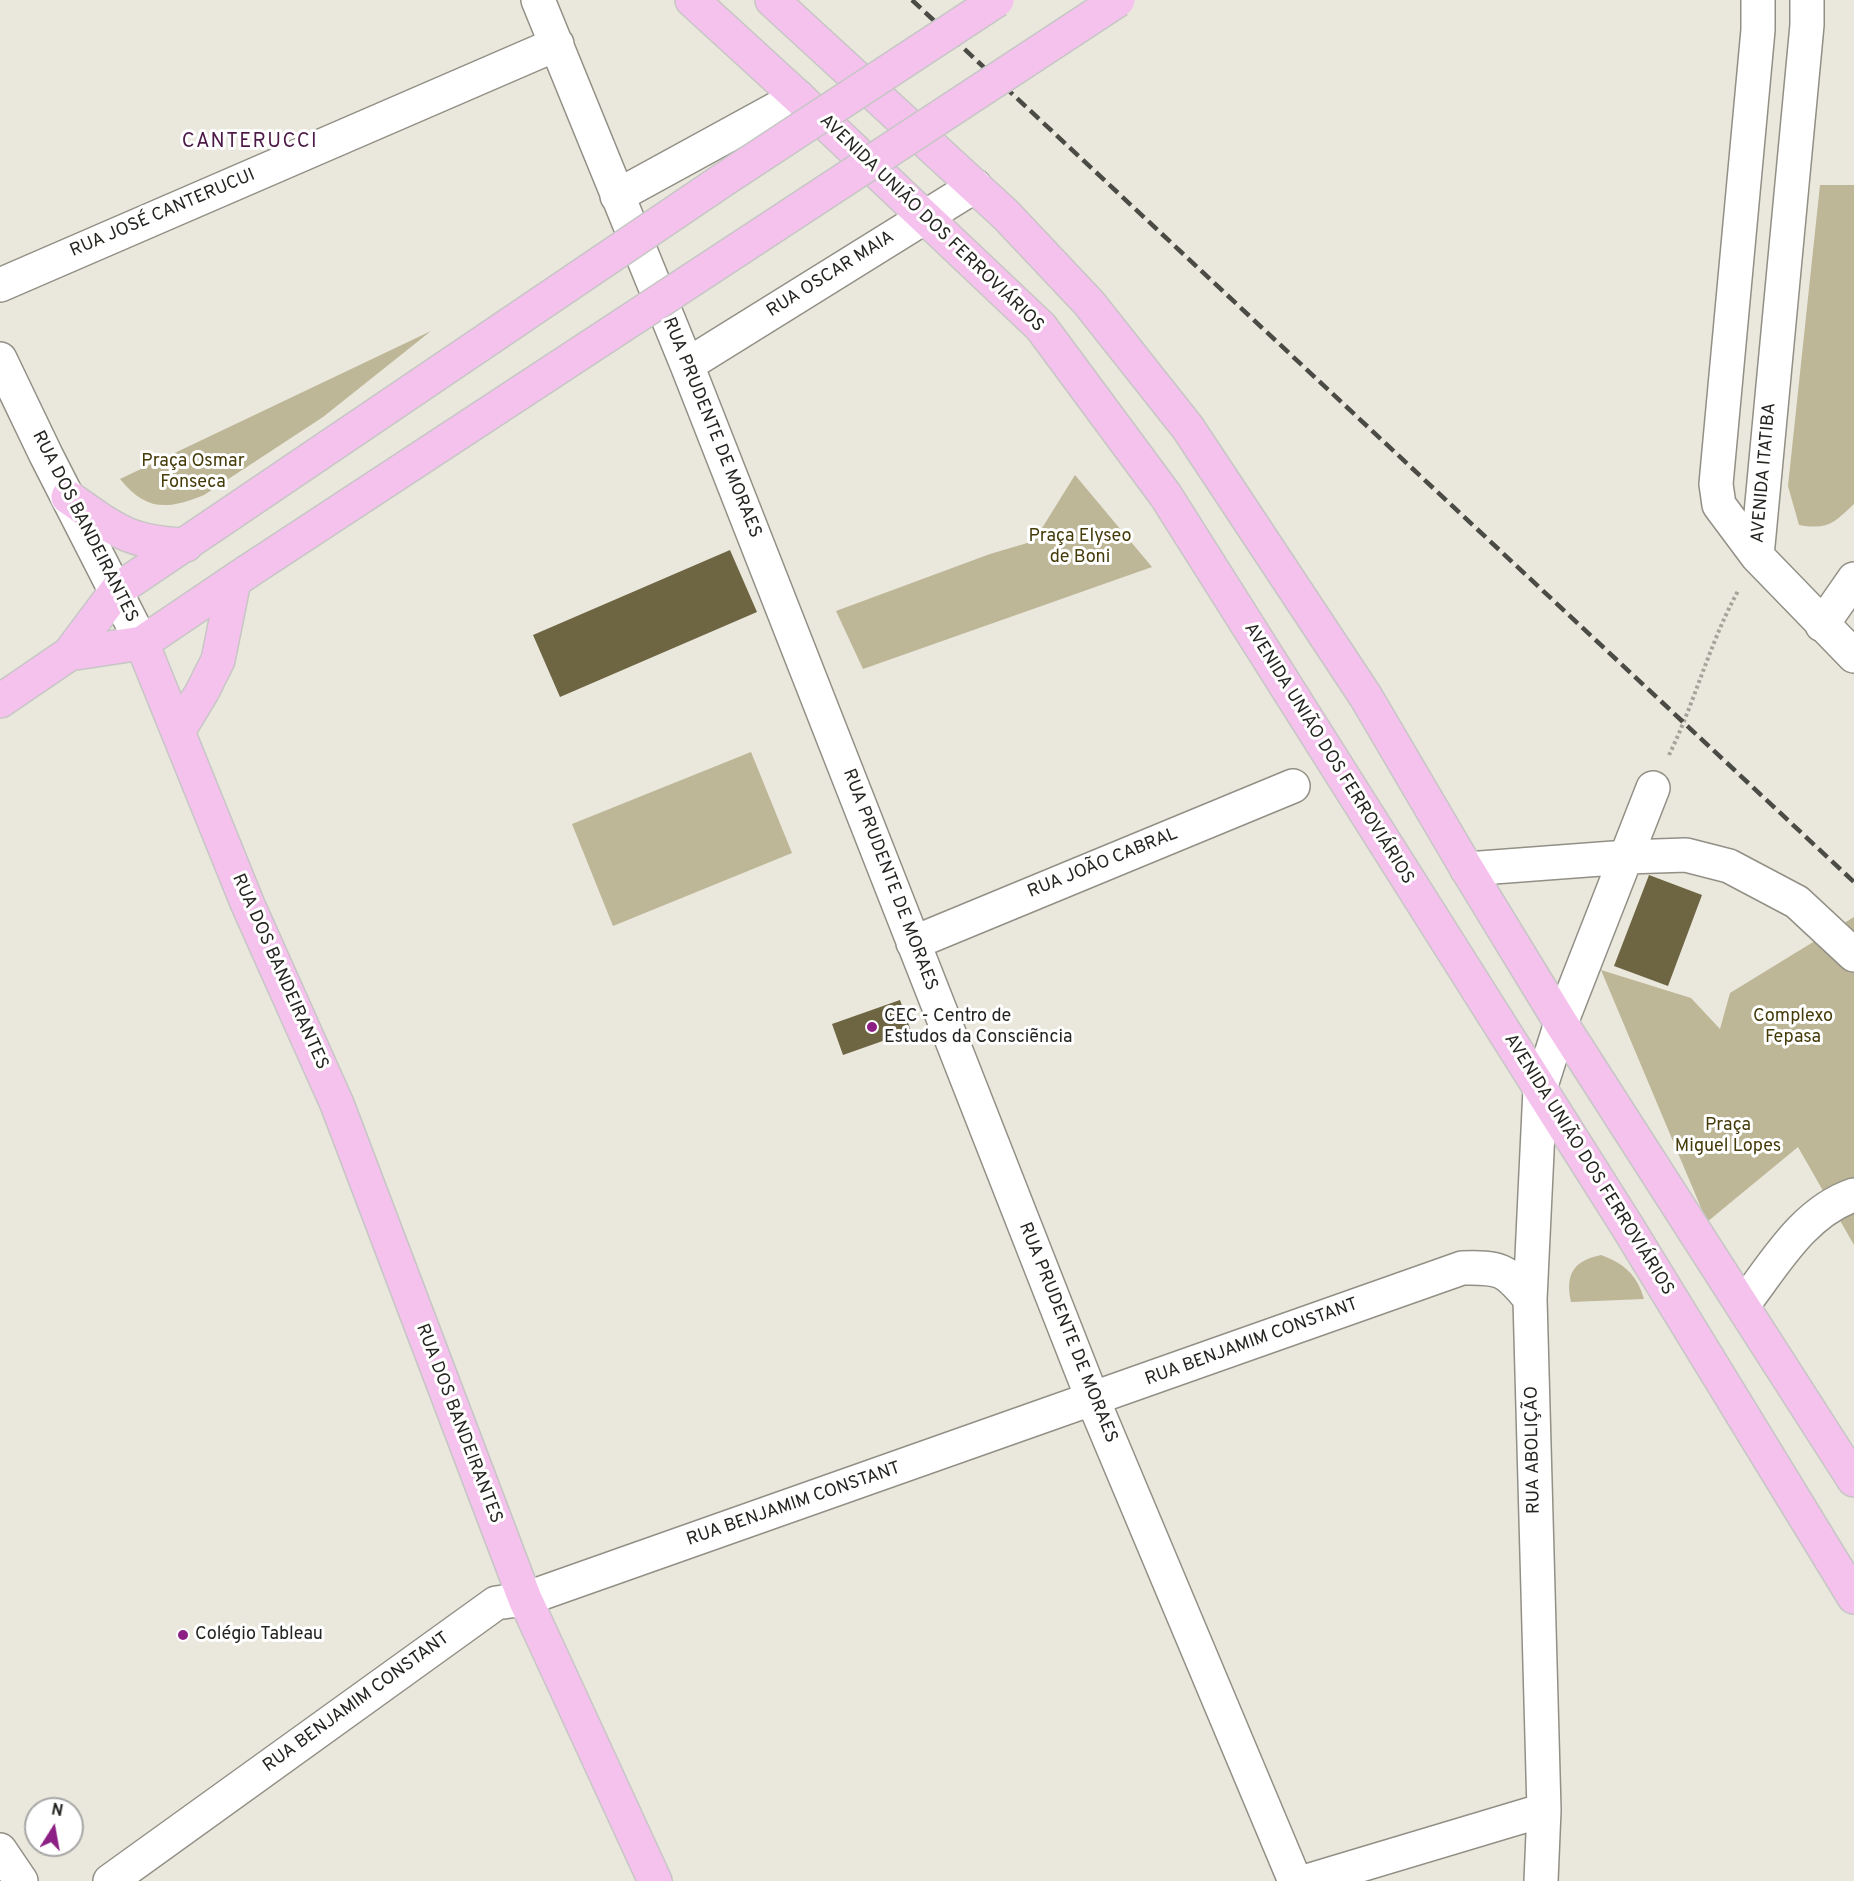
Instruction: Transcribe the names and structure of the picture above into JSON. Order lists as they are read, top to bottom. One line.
{"streets":{"main road":["AVENIDA UNIÃO DOS FERROVIÁRIOS","RUA DOS BANDEIRANTES"],"street":["RUA JOSÉ CANTERUCUI","RUA OSCAR MAIA","RUA PRUDENTE DE MORAES","AVENIDA ITATIBA","RUA JOÃO CABRAL","RUA BENJAMIM CONSTANT","RUA ABOLIÇÃO"]},"crossings":[["RUA JOSÉ CANTERUCUI","RUA PRUDENTE DE MORAES"],["AVENIDA UNIÃO DOS FERROVIÁRIOS","RUA OSCAR MAIA"],["AVENIDA UNIÃO DOS FERROVIÁRIOS","RUA ABOLIÇÃO"],["RUA OSCAR MAIA","RUA PRUDENTE DE MORAES"],["RUA PRUDENTE DE MORAES","RUA JOÃO CABRAL"],["RUA PRUDENTE DE MORAES","RUA BENJAMIM CONSTANT"],["RUA DOS BANDEIRANTES","RUA BENJAMIM CONSTANT"],["RUA BENJAMIM CONSTANT","RUA ABOLIÇÃO"]],"districts":["CANTERUCCI"],"parks":["Praça Osmar Fonseca","Praça Elyseo de Boni","Complexo Fepasa","Praça Miguel Lopes"],"places":["CEC - Centro de Estudos da Consciẽncia","Colégio Tableau"],"north":"top"}
